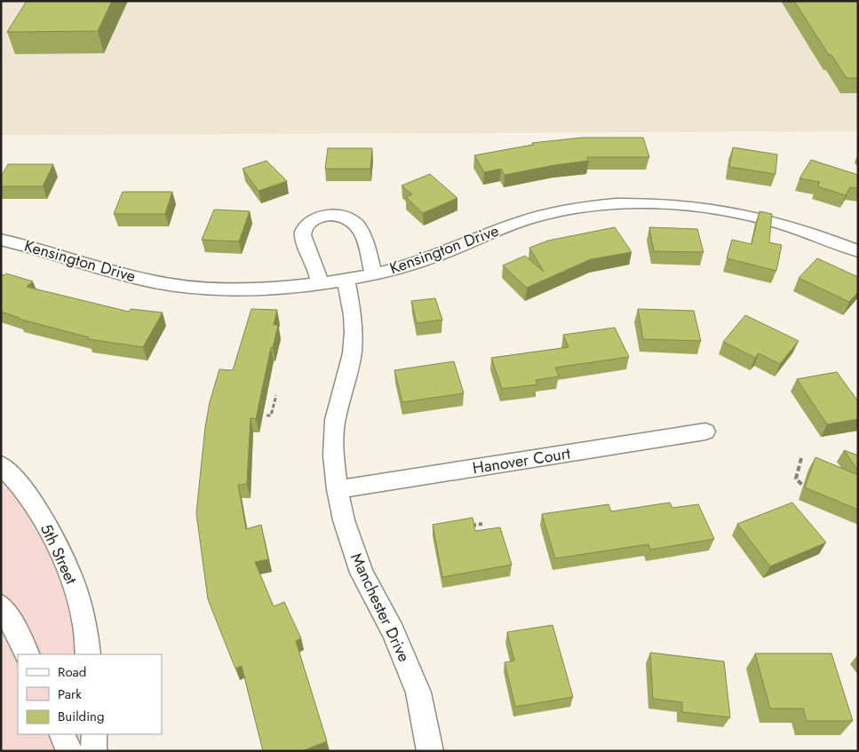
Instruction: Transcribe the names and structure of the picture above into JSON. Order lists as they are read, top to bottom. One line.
{"streets":{"street":["Kensington Drive","Hanover Court","5th Street","Manchester Drive"]},"crossings":[["Kensington Drive","Manchester Drive"],["Hanover Court","Manchester Drive"]],"legend":["Road","Park","Building"]}
